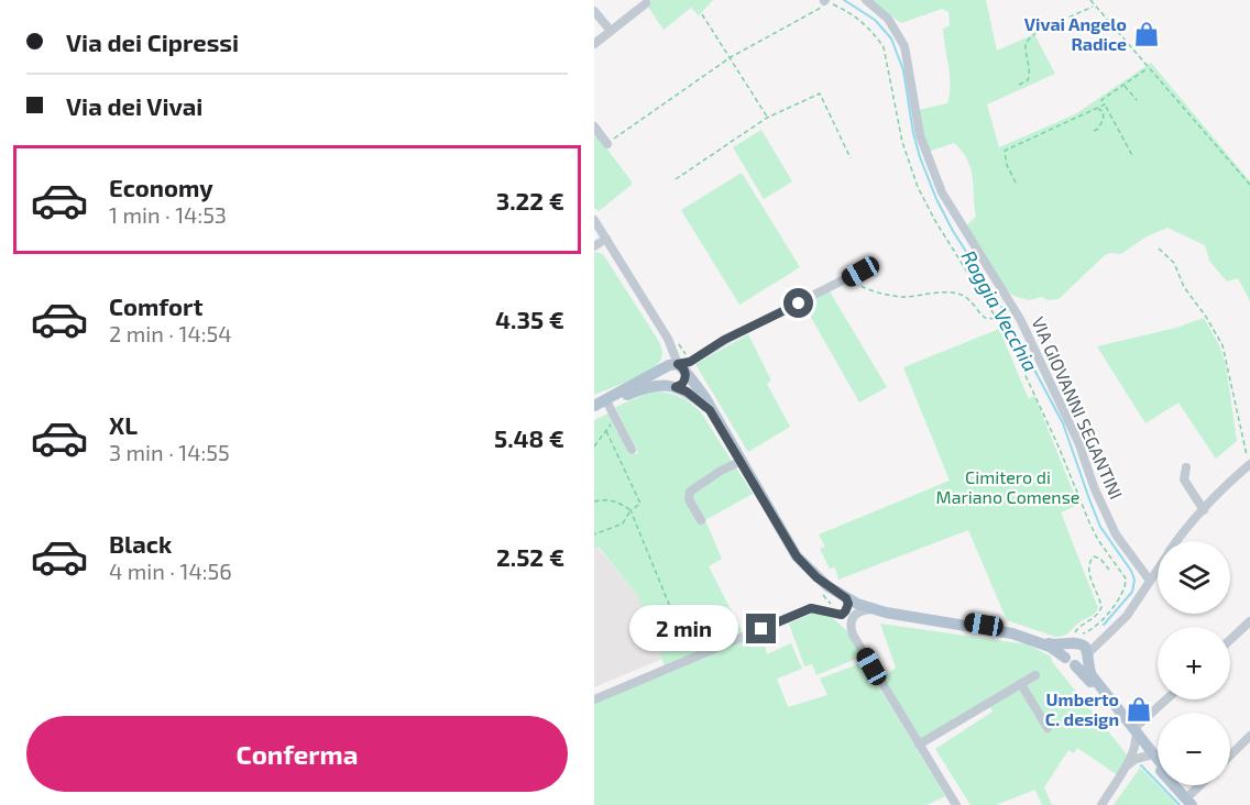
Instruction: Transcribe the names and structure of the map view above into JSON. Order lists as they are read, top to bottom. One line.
{"streets":{"street":["VIA GIOVANNI SEGANTINI"]},"water":["Roggia Vecchia"],"parks":["Cimitero di Mariano Comense"],"places":{"shop":["Vivai Angelo Radice","Umberto C. design"]},"page":{"banner":["Via dei Cipressi","Via dei Vivai"],"list":[{"name":"Economy","note":"1 min · 14:53","value":"3.22 €"},{"name":"Comfort","note":"2 min · 14:54","value":"4.35 €"},{"name":"XL","note":"3 min · 14:55","value":"5.48 €"},{"name":"Black","note":"4 min · 14:56","value":"2.52 €"}],"map_buttons":["+","−"],"bubble":"2 min","buttons":"Conferma"}}
